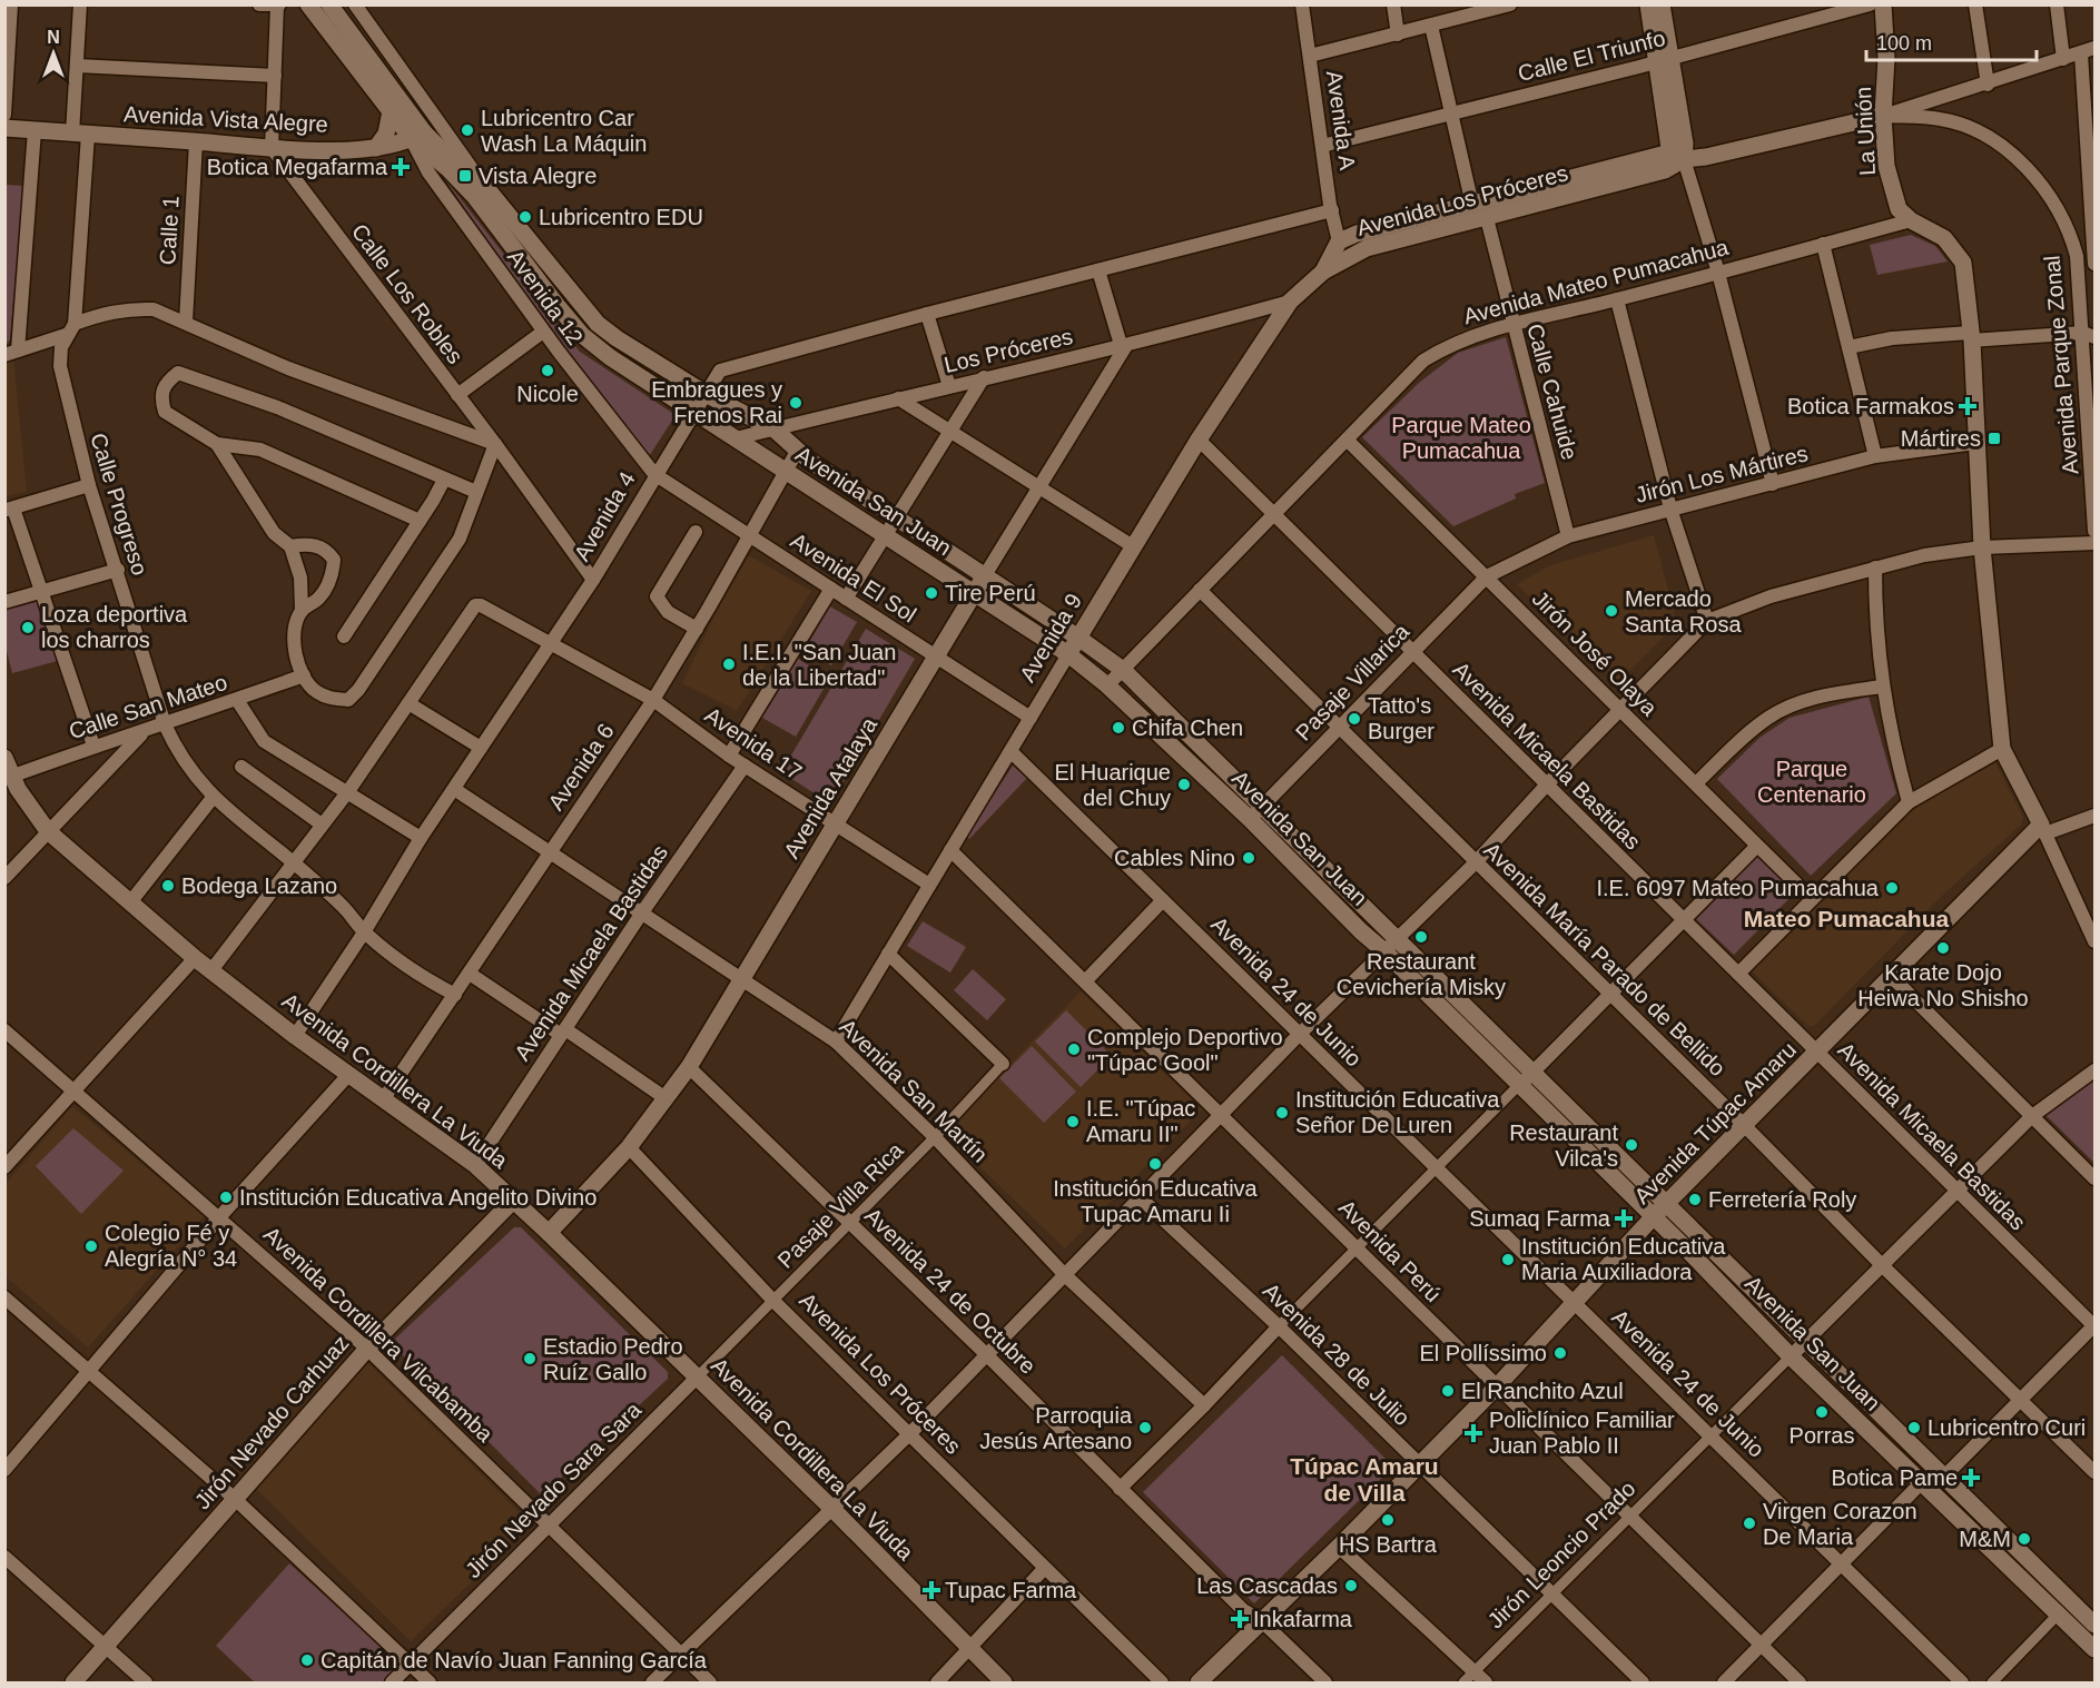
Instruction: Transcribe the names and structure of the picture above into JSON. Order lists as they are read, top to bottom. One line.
{"streets":{"street":["Calle El Triunfo","Avenida Vista Alegre","Avenida A","La Unión","Avenida Los Próceres","Calle 1","Avenida Mateo Pumacahua","Calle Los Robles","Avenida 12","Los Próceres","Avenida Parque Zonal","Calle Cahuide","Jirón Los Mártires","Avenida San Juan","Calle Progreso","Avenida 4","Avenida El Sol","Avenida 9","Jirón José Olaya","Pasaje Villarica","Calle San Mateo","Avenida 17","Avenida Micaela Bastidas","Avenida 6","Avenida Atalaya","Avenida María Parado de Bellido","Avenida 24 de Junio","Avenida Cordillera La Viuda","Avenida San Martín","Avenida Túpac Amaru","Pasaje Villa Rica","Avenida Perú","Avenida 24 de Octubre","Avenida Cordillera Vilcabamba","Avenida 28 de Julio","Jirón Nevado Carhuaz","Jirón Nevado Sara Sara","Jirón Leoncio Prado"]},"crossings":[["Calle El Triunfo","Avenida A"],["Avenida Vista Alegre","Calle 1"],["Avenida Vista Alegre","Calle Los Robles"],["Avenida Vista Alegre","Avenida 12"],["Avenida Vista Alegre","Avenida San Juan"],["Avenida Vista Alegre","Calle Progreso"],["Avenida A","Avenida Los Próceres"],["Avenida A","Avenida 4"],["La Unión","Avenida Los Próceres"],["La Unión","Avenida Mateo Pumacahua"],["La Unión","Avenida Parque Zonal"],["Avenida Los Próceres","Avenida Parque Zonal"],["Avenida Los Próceres","Calle Cahuide"],["Avenida Los Próceres","Avenida 9"],["Avenida Los Próceres","Avenida Atalaya"],["Avenida Los Próceres","Pasaje Villa Rica"],["Avenida Los Próceres","Jirón Nevado Sara Sara"],["Avenida Mateo Pumacahua","Calle Cahuide"],["Avenida Mateo Pumacahua","Avenida San Juan"],["Avenida Mateo Pumacahua","Jirón José Olaya"],["Avenida Mateo Pumacahua","Avenida Micaela Bastidas"],["Avenida Mateo Pumacahua","Avenida María Parado de Bellido"],["Calle Los Robles","Avenida 4"],["Avenida 12","Avenida San Juan"],["Avenida 12","Avenida 4"],["Avenida 12","Avenida El Sol"],["Los Próceres","Avenida San Juan"],["Los Próceres","Avenida 9"],["Los Próceres","Avenida Atalaya"],["Calle Cahuide","Jirón Los Mártires"],["Jirón Los Mártires","Jirón José Olaya"],["Jirón Los Mártires","Pasaje Villarica"],["Avenida San Juan","Avenida 4"],["Avenida San Juan","Avenida 9"],["Avenida San Juan","Pasaje Villarica"],["Avenida San Juan","Avenida 6"],["Avenida San Juan","Avenida Atalaya"],["Avenida San Juan","Avenida Túpac Amaru"],["Avenida San Juan","Jirón Leoncio Prado"],["Calle Progreso","Avenida 4"],["Calle Progreso","Calle San Mateo"],["Calle Progreso","Avenida 6"],["Avenida 4","Avenida El Sol"],["Avenida 4","Avenida 17"],["Avenida 4","Avenida Cordillera La Viuda"],["Avenida 4","Avenida San Martín"],["Avenida El Sol","Avenida 9"],["Avenida El Sol","Avenida 6"],["Avenida El Sol","Avenida Atalaya"],["Avenida 9","Avenida 17"],["Avenida 9","Avenida Micaela Bastidas"],["Avenida 9","Avenida 24 de Junio"],["Avenida 9","Avenida San Martín"],["Avenida 9","Avenida Perú"],["Jirón José Olaya","Pasaje Villarica"],["Pasaje Villarica","Avenida Micaela Bastidas"],["Pasaje Villarica","Avenida María Parado de Bellido"],["Calle San Mateo","Avenida Cordillera La Viuda"],["Avenida 17","Avenida Micaela Bastidas"],["Avenida 17","Avenida 6"],["Avenida 17","Avenida Atalaya"],["Avenida Micaela Bastidas","Avenida Cordillera La Viuda"],["Avenida Micaela Bastidas","Avenida San Martín"],["Avenida Micaela Bastidas","Avenida Túpac Amaru"],["Avenida Micaela Bastidas","Jirón Leoncio Prado"],["Avenida 6","Avenida Cordillera La Viuda"],["Avenida 6","Avenida San Martín"],["Avenida Atalaya","Avenida Cordillera La Viuda"],["Avenida Atalaya","Avenida San Martín"],["Avenida Atalaya","Avenida 24 de Octubre"],["Avenida María Parado de Bellido","Avenida Túpac Amaru"],["Avenida María Parado de Bellido","Jirón Leoncio Prado"],["Avenida 24 de Junio","Avenida Túpac Amaru"],["Avenida 24 de Junio","Jirón Leoncio Prado"],["Avenida Cordillera La Viuda","Jirón Nevado Carhuaz"],["Avenida Cordillera La Viuda","Jirón Nevado Sara Sara"],["Avenida San Martín","Pasaje Villa Rica"],["Avenida Túpac Amaru","Avenida Perú"],["Avenida Túpac Amaru","Avenida 24 de Octubre"],["Avenida Túpac Amaru","Avenida 28 de Julio"],["Pasaje Villa Rica","Avenida 24 de Octubre"],["Pasaje Villa Rica","Jirón Nevado Sara Sara"],["Avenida Perú","Jirón Leoncio Prado"],["Avenida Cordillera Vilcabamba","Jirón Nevado Carhuaz"],["Avenida Cordillera Vilcabamba","Jirón Nevado Sara Sara"],["Avenida 28 de Julio","Jirón Leoncio Prado"]],"districts":["Mateo Pumacahua","Túpac Amaru de Villa"],"parks":["Parque Mateo Pumacahua","Parque Centenario"],"places":{"other":["Lubricentro Car Wash La Máquin","Lubricentro EDU","Nicole","Embragues y Frenos Rai","Tire Perú","Mercado Santa Rosa","Loza deportiva los charros","I.E.I. \"San Juan de la Libertad\"","Tatto's Burger","Chifa Chen","El Huarique del Chuy","Cables Nino","Bodega Lazano","I.E. 6097 Mateo Pumacahua","Restaurant Cevichería Misky","Karate Dojo Heiwa No Shisho","Complejo Deportivo \"Túpac Gool\"","Institución Educativa Señor De Luren","I.E. \"Túpac Amaru II\"","Restaurant Vilca's","Institución Educativa Tupac Amaru Ii","Institución Educativa Angelito Divino","Ferretería Roly","Colegio Fé y Alegría N° 34","Institución Educativa Maria Auxiliadora","El Pollíssimo","Estadio Pedro Ruíz Gallo","El Ranchito Azul","Porras","Parroquia Jesús Artesano","Lubricentro Curi","HS Bartra","Virgen Corazon De Maria","M&M","Las Cascadas","Capitán de Navío Juan Fanning García"],"health":["Botica Megafarma","Botica Farmakos","Sumaq Farma","Policlínico Familiar Juan Pablo II","Botica Pame","Tupac Farma","Inkafarma"],"transit":["Vista Alegre","Mártires"]},"scale_bar":"100 m","north":"top"}
